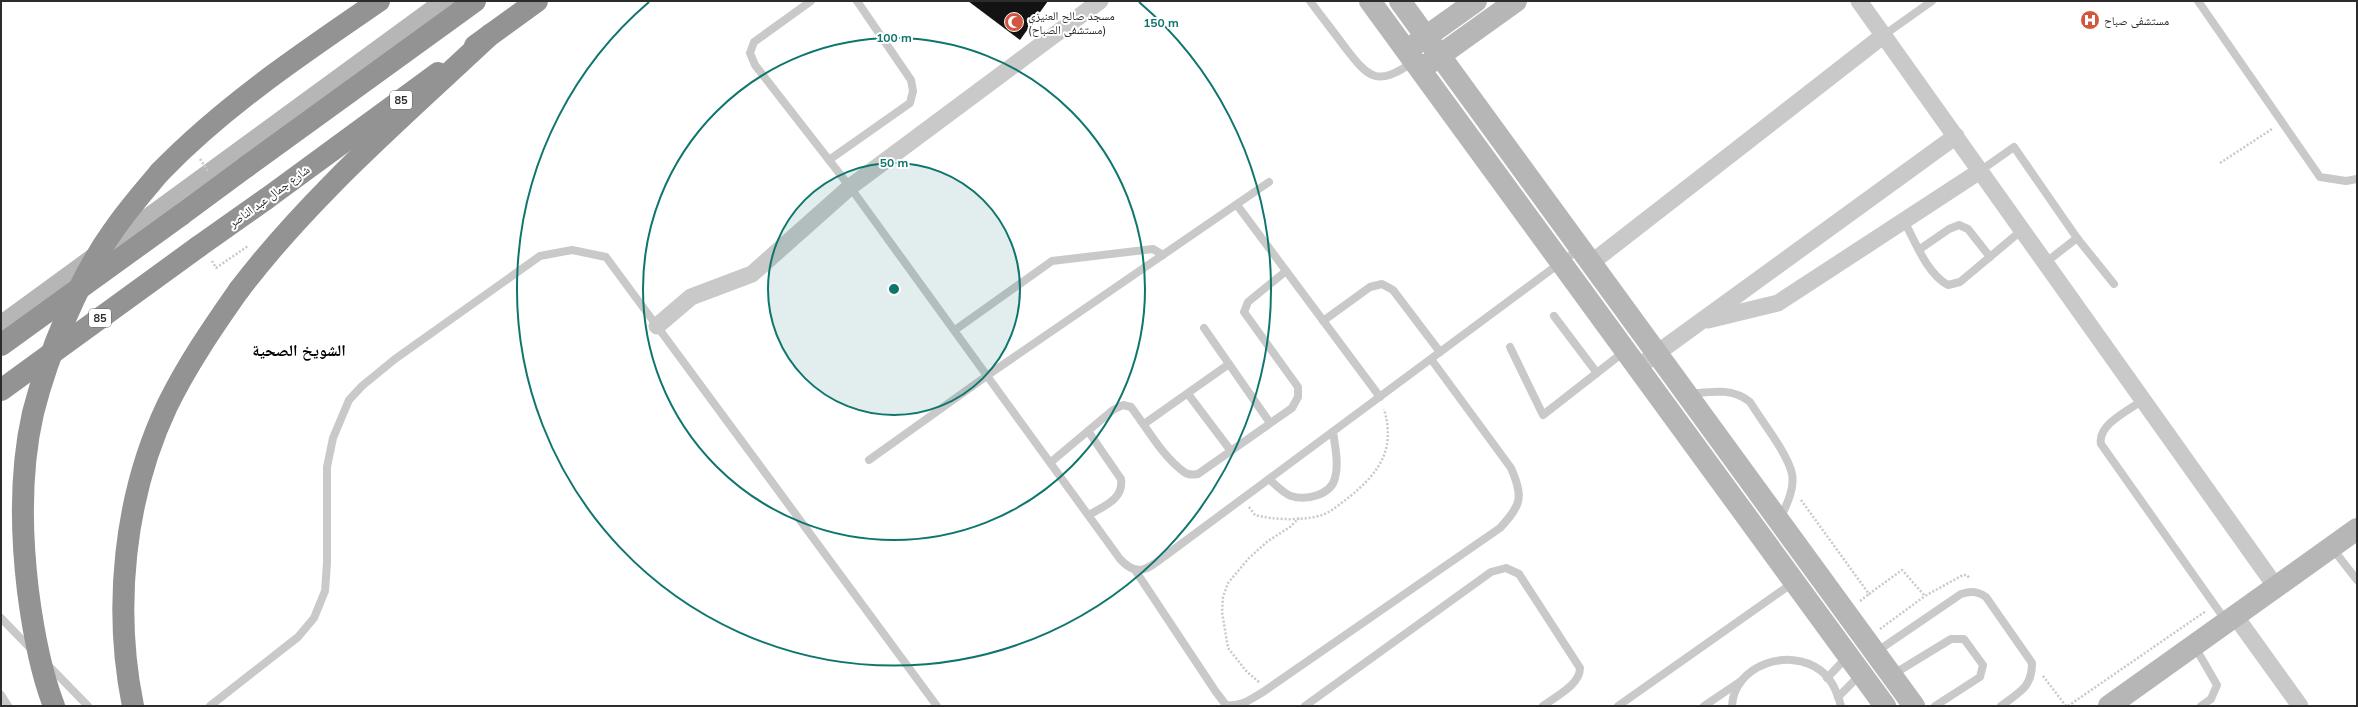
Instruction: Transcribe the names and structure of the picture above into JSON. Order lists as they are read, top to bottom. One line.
{"streets":{"highway":["85","شارع جمال عبد الناصر"]},"districts":["الشويخ الصحية"],"places":{"hospital":["مستشفى صباح"],"mosque":["مسجد صالح العنيزي (مستشفى الصباح)"]},"rings":["150 m","100 m","50 m"]}
